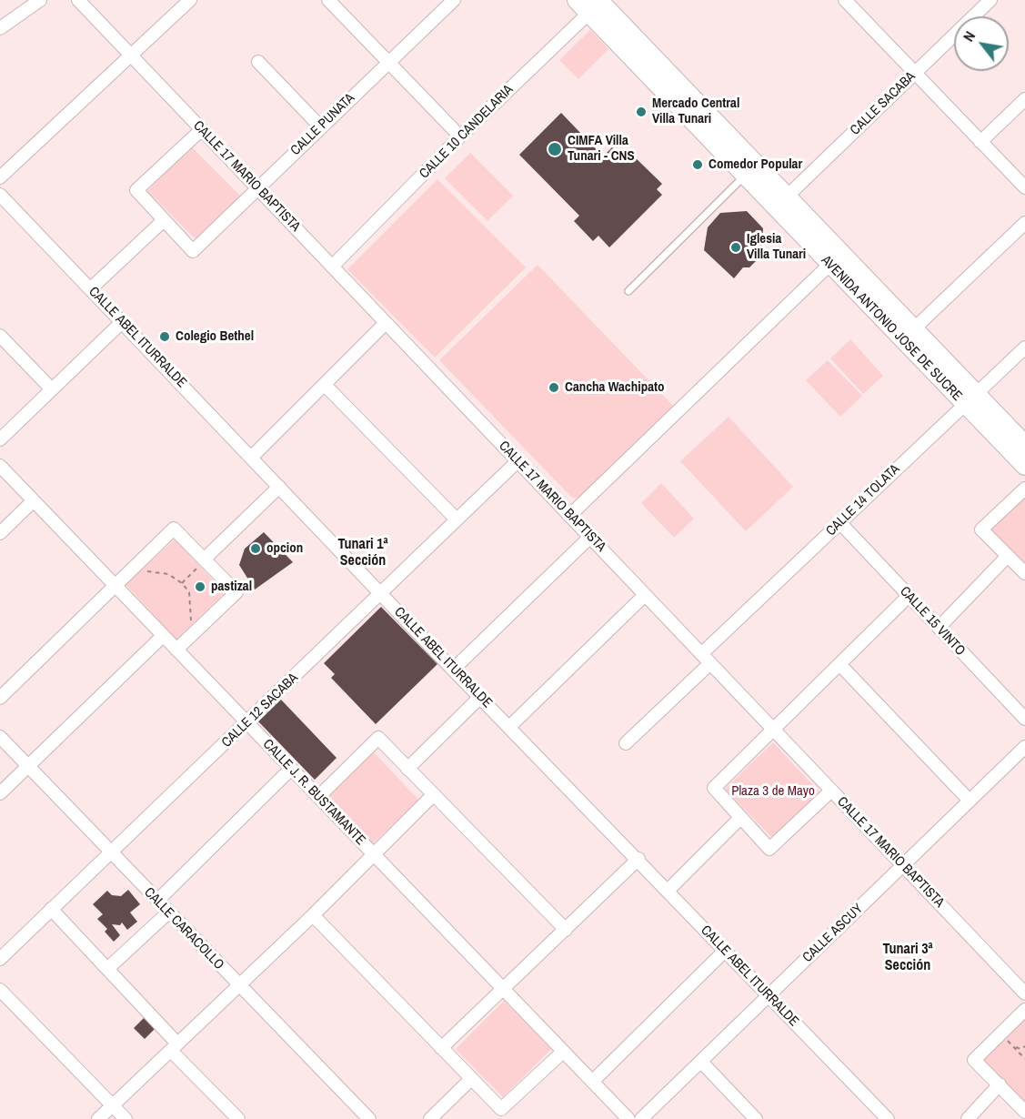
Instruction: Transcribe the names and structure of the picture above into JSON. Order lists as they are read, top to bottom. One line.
{"streets":{"main road":["AVENIDA ANTONIO JOSE DE SUCRE"],"street":["CALLE SACABA","CALLE PUNATA","CALLE 10 CANDELARIA","CALLE 17 MARIO BAPTISTA","CALLE ABEL ITURRALDE","CALLE 14 TOLATA","CALLE 15 VINTO","CALLE 12 SACABA","CALLE J. R. BUSTAMANTE","CALLE CARACOLLO","CALLE ASCUY"]},"crossings":[["CALLE SACABA","AVENIDA ANTONIO JOSE DE SUCRE"],["CALLE PUNATA","CALLE 17 MARIO BAPTISTA"],["CALLE 10 CANDELARIA","CALLE 17 MARIO BAPTISTA"],["CALLE 10 CANDELARIA","AVENIDA ANTONIO JOSE DE SUCRE"],["CALLE 17 MARIO BAPTISTA","CALLE 14 TOLATA"],["CALLE 17 MARIO BAPTISTA","CALLE 12 SACABA"],["CALLE 17 MARIO BAPTISTA","CALLE ASCUY"],["AVENIDA ANTONIO JOSE DE SUCRE","CALLE 14 TOLATA"],["CALLE ABEL ITURRALDE","CALLE 12 SACABA"],["CALLE ABEL ITURRALDE","CALLE ASCUY"],["CALLE 14 TOLATA","CALLE 15 VINTO"],["CALLE 12 SACABA","CALLE J. R. BUSTAMANTE"],["CALLE 12 SACABA","CALLE CARACOLLO"]],"districts":["Tunari 1ª Sección","Tunari 3ª Sección"],"parks":["Plaza 3 de Mayo"],"places":["Mercado Central Villa Tunari","CIMFA Villa Tunari - CNS","Comedor Popular","Iglesia Villa Tunari","Colegio Bethel","Cancha Wachipato","opcion","pastizal"],"north":"top left"}
